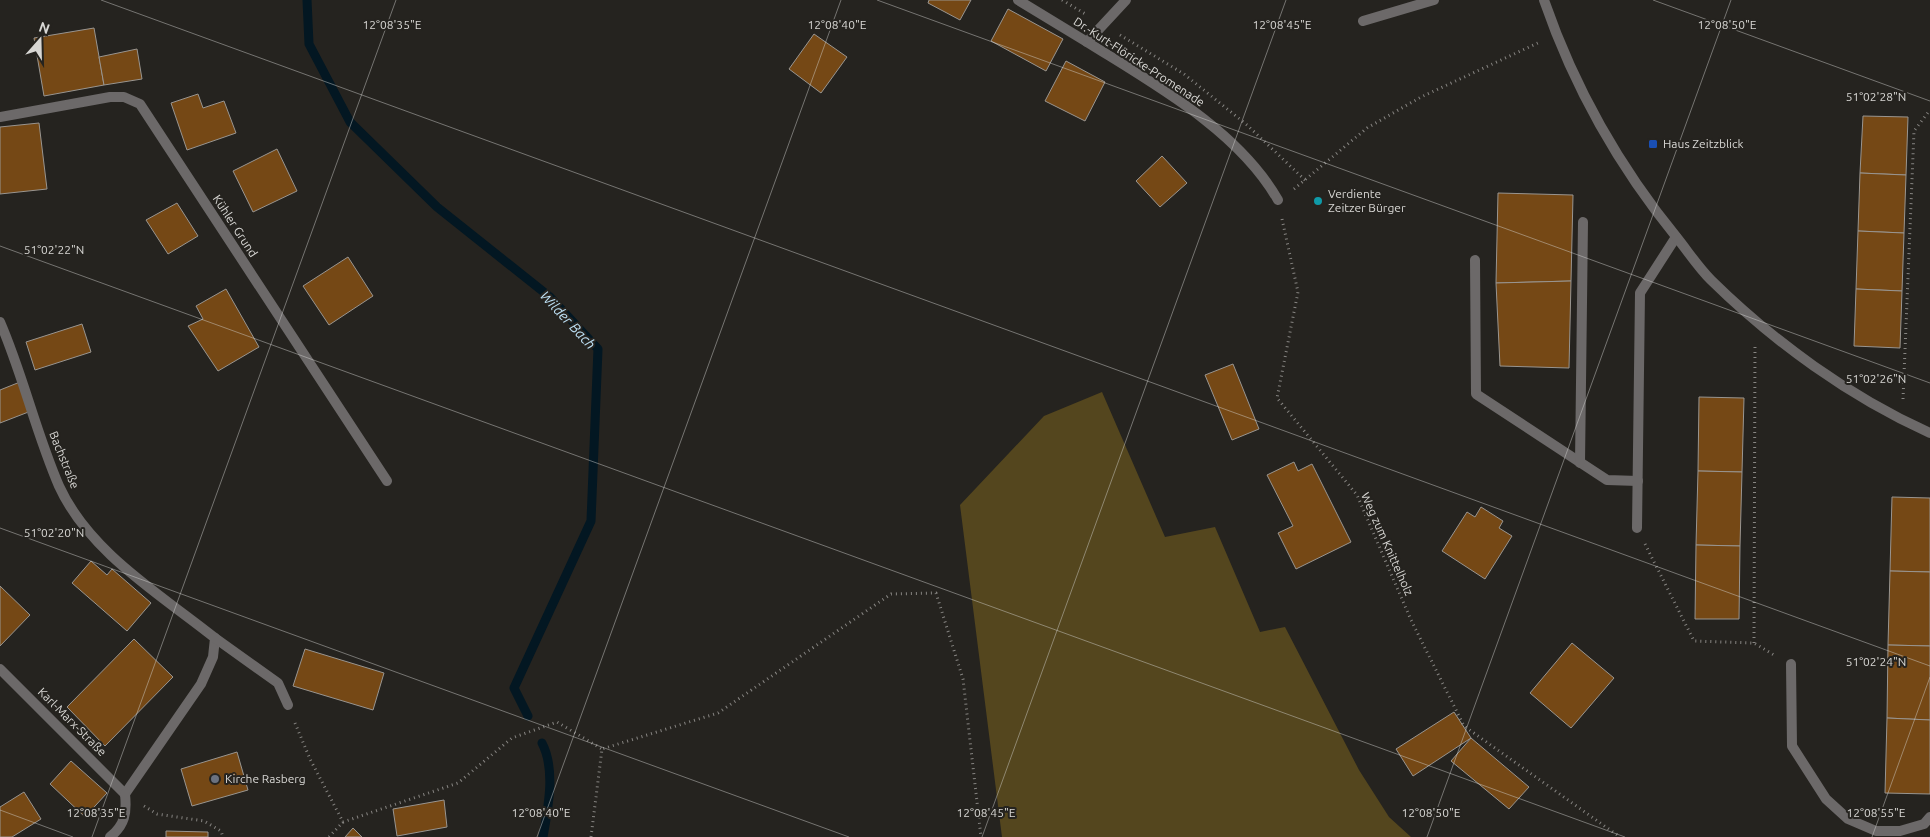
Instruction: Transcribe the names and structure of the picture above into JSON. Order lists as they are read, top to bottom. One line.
{"streets":{"street":["Dr.-Kurt-Flöricke-Promenade","Kühler Grund","Bachstraße","Karl-Marx-Straße"],"path":["Weg zum Knittelholz"]},"crossings":[["Dr.-Kurt-Flöricke-Promenade","Weg zum Knittelholz"]],"water":["Wilder Bach"],"places":{"transit":["Haus Zeitzblick"],"other":["Verdiente Zeitzer Bürger","Kirche Rasberg"]},"north":"top","coordinates":["12°08'50\"E","12°08'35\"E","12°08'40\"E","12°08'45\"E","51°02'28\"N","51°02'22\"N","51°02'26\"N","51°02'20\"N","51°02'24\"N","12°08'55\"E"]}
